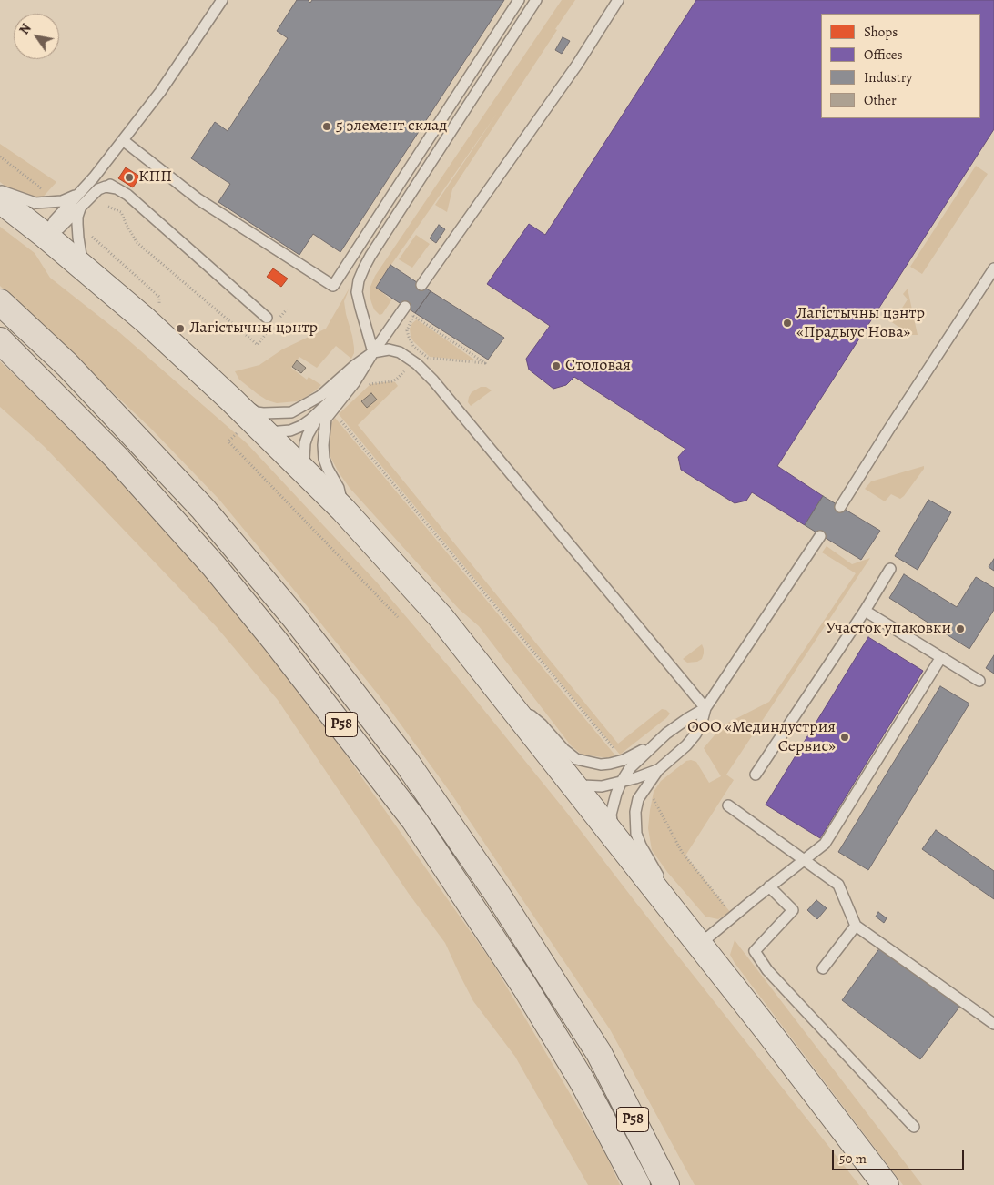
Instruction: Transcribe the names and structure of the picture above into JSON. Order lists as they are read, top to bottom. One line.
{"streets":{"highway":["Р58"]},"places":["5 элемент склад","КПП","Лагістычны цэнтр «Прадыус Нова»","Лагістычны цэнтр","Столовая","Участок упаковки","ООО «Мединдустрия Сервис»"],"legend":["Shops","Offices","Industry","Other"],"scale_bar":"50 m","north":"top left"}
